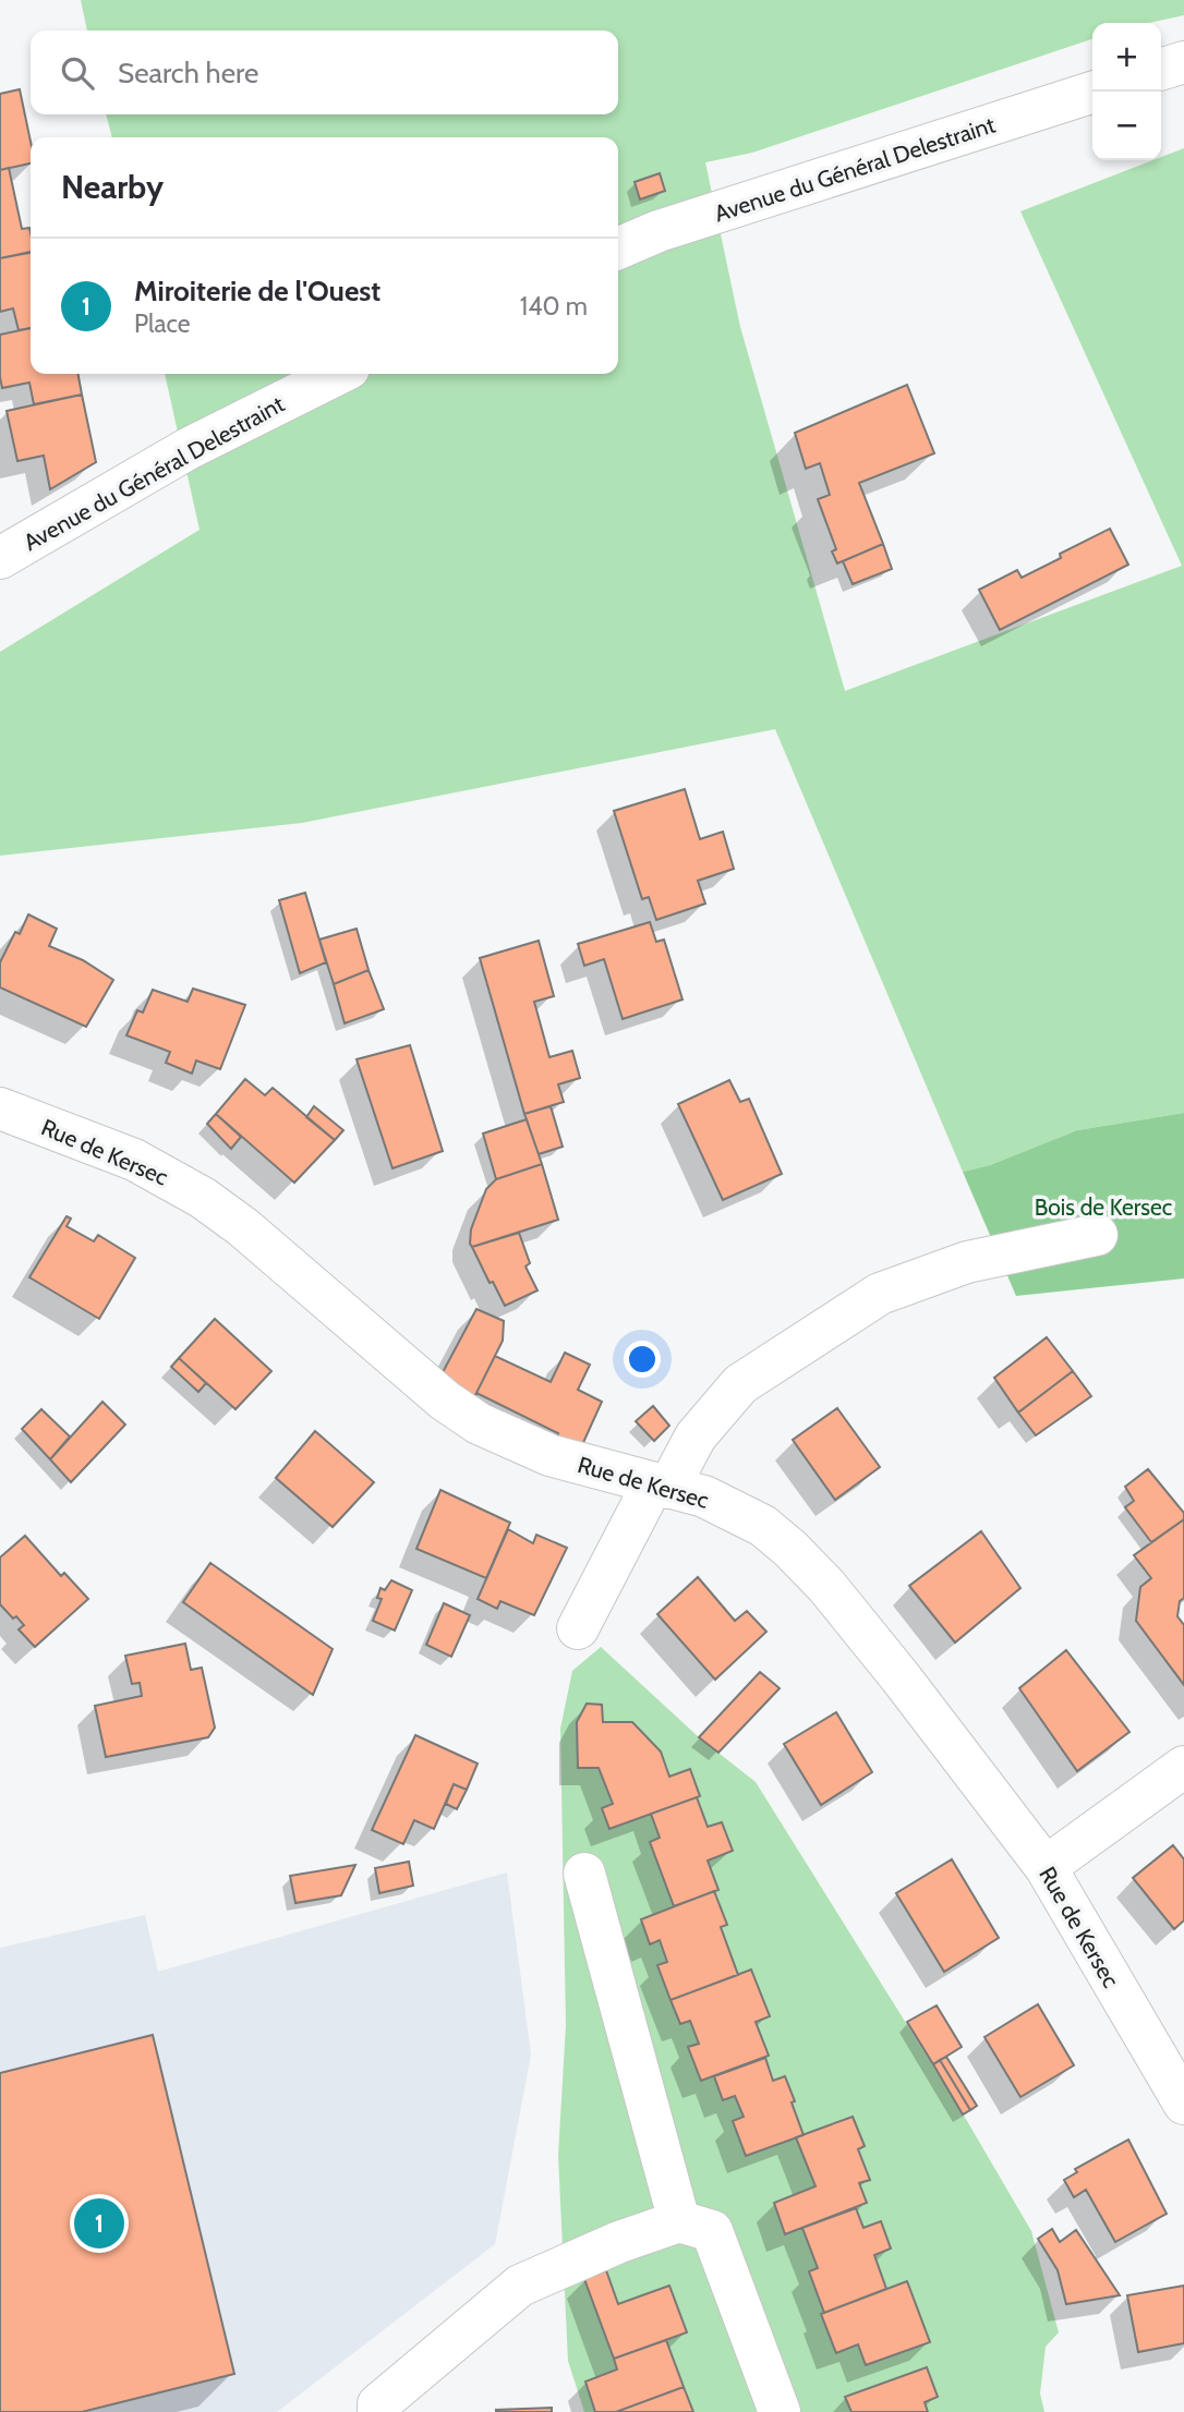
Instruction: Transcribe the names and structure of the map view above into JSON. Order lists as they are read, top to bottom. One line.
{"streets":{"street":["Avenue du Général Delestraint","Rue de Kersec"]},"parks":["Bois de Kersec"],"page":{"map_buttons":["+","−"],"search":"Search here","heading":"Nearby","list":[{"mark":"1","name":"Miroiterie de l'Ouest","note":"Place","value":"140 m"}],"pins":"1"}}
